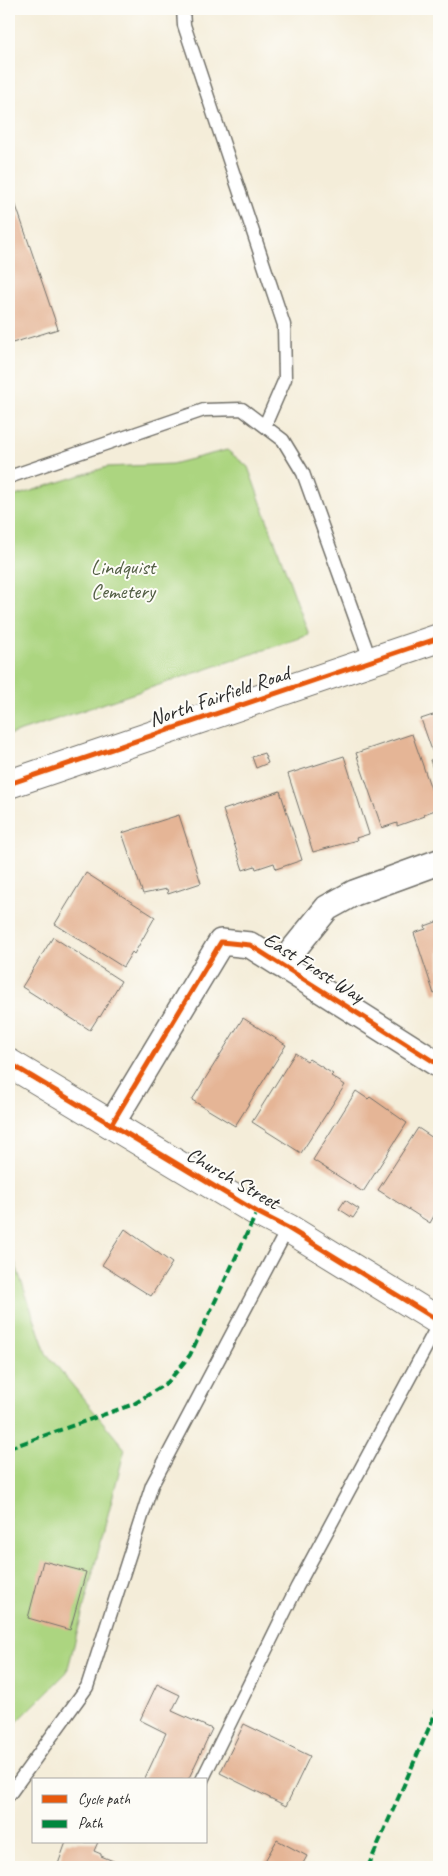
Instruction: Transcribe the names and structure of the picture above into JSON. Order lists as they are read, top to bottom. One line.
{"streets":{"street":["North Fairfield Road","East Frost Way","Church Street"]},"crossings":[["East Frost Way","Church Street"]],"parks":["Lindquist Cemetery"],"legend":["Cycle path","Path"]}
